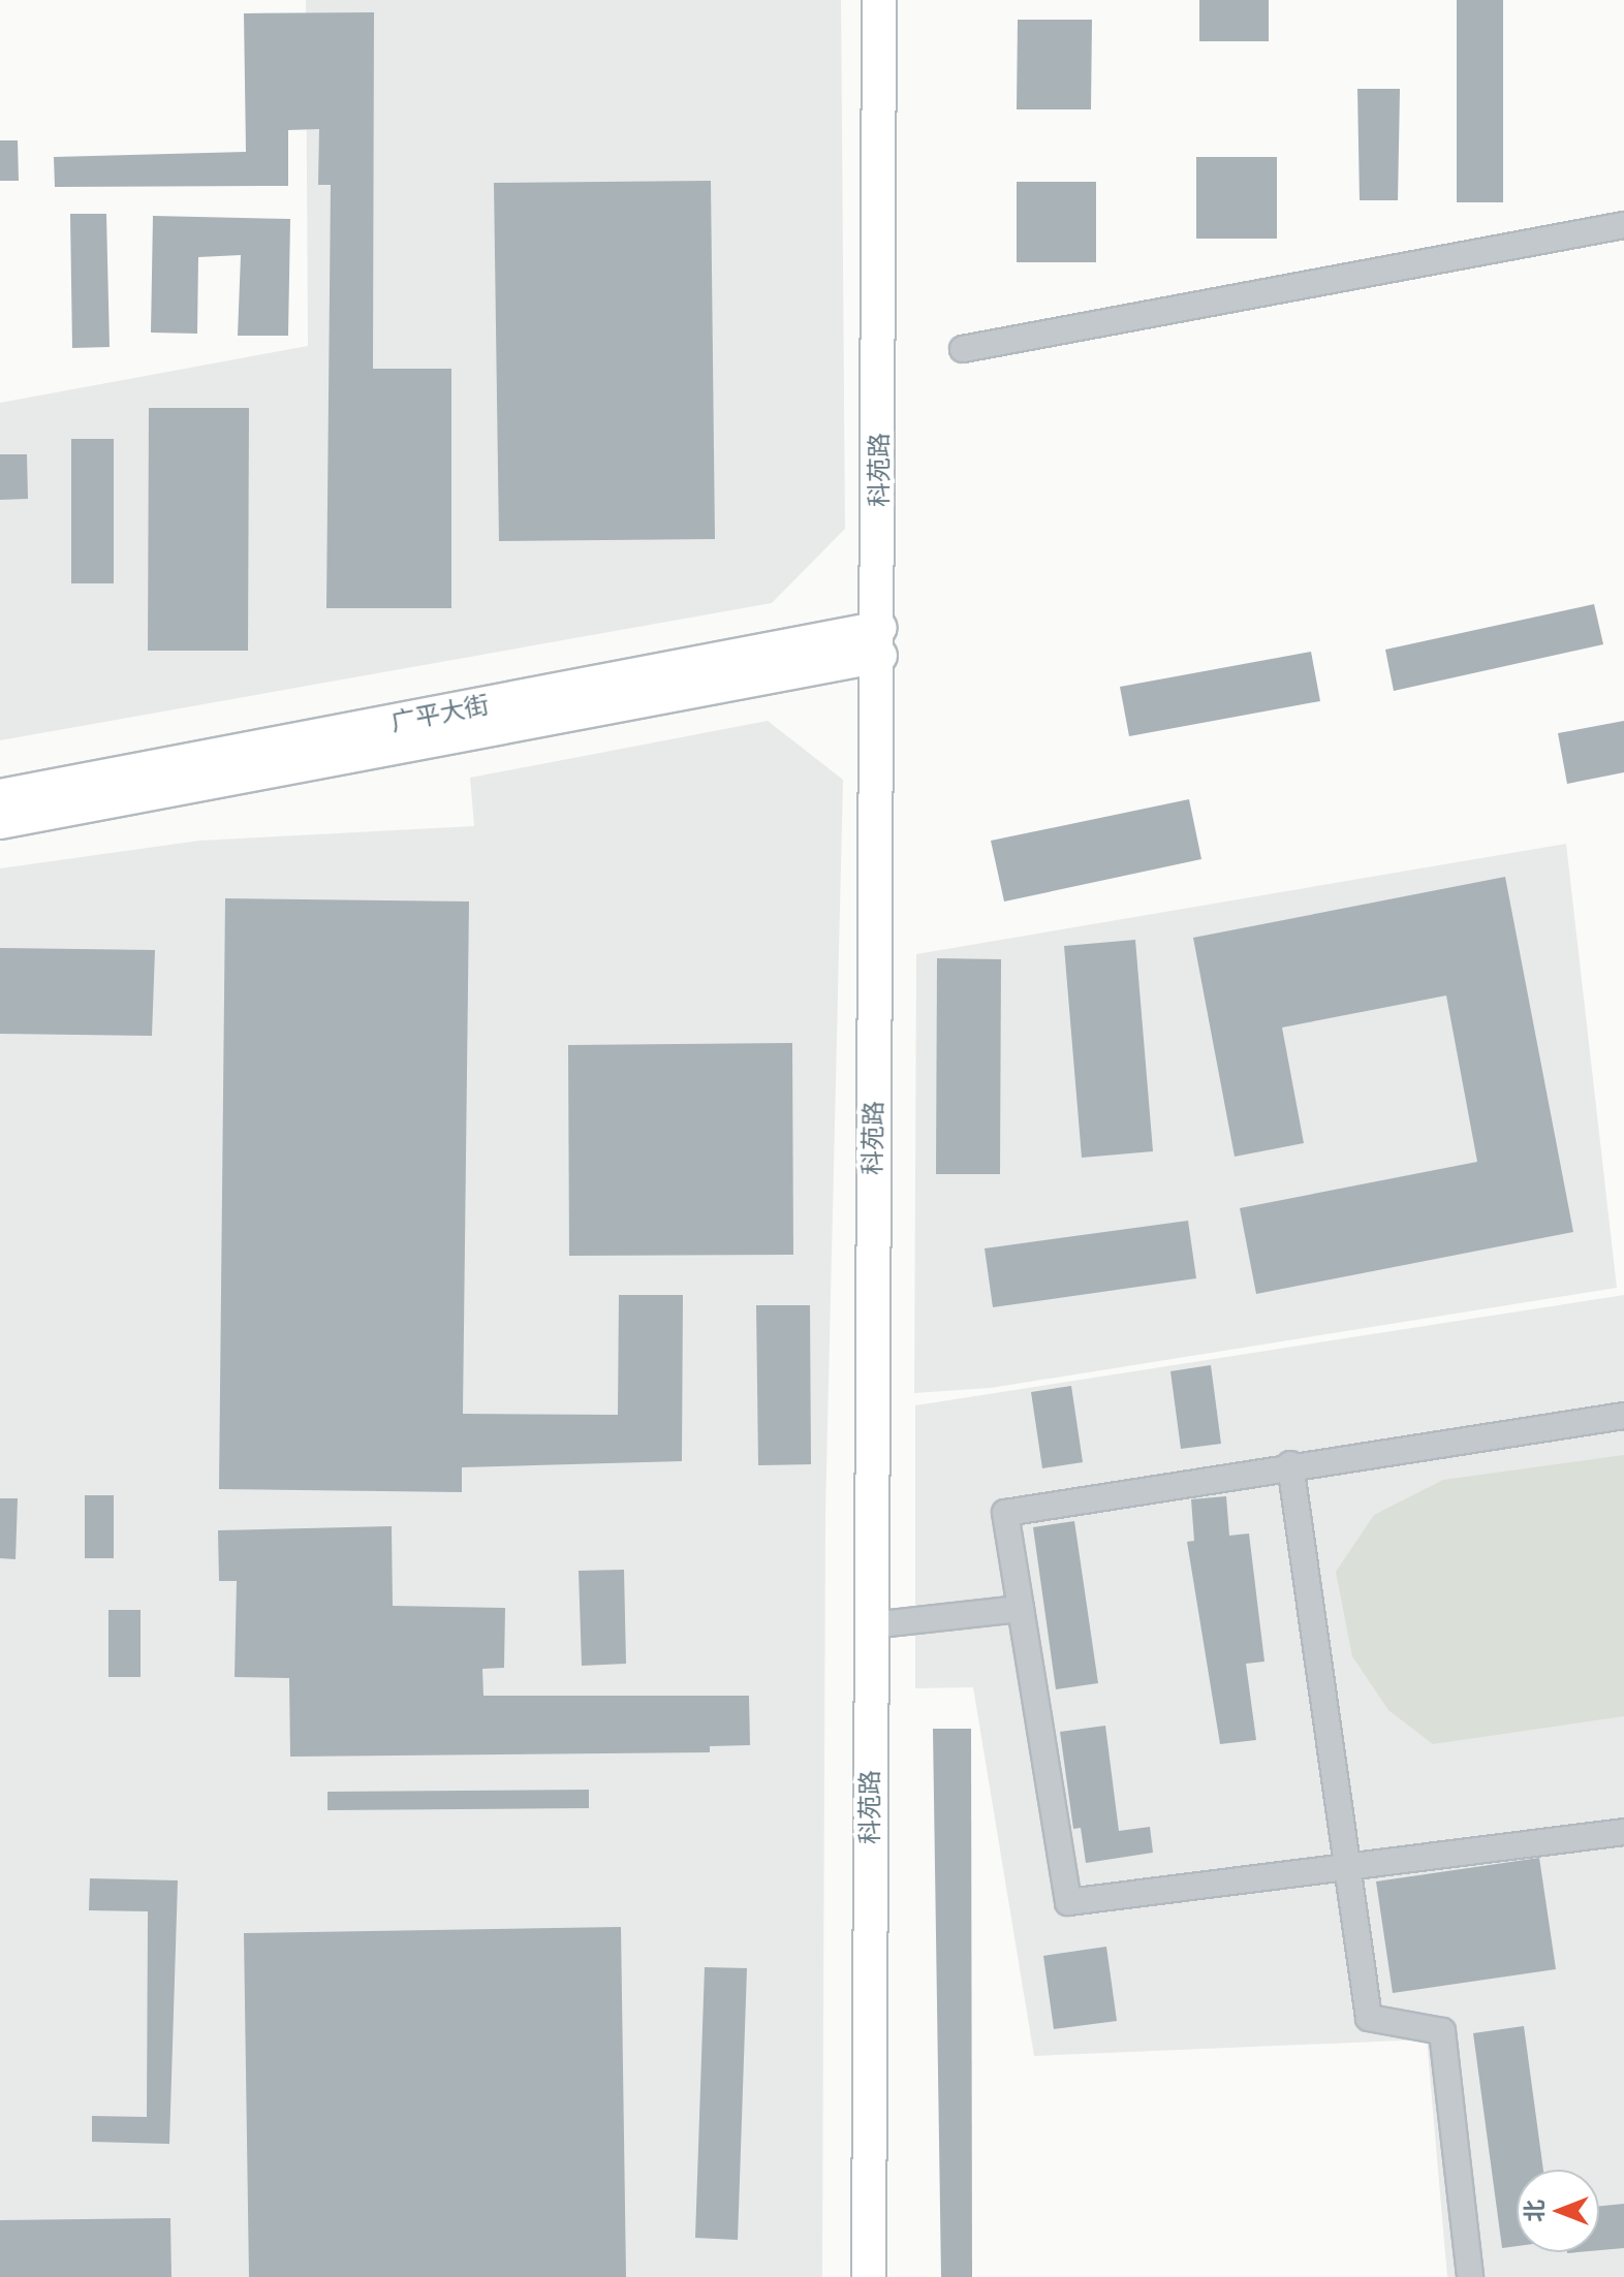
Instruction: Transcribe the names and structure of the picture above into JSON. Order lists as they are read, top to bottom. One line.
{"streets":{"street":["科苑路","广平大街"]},"crossings":[["科苑路","广平大街"]],"north":"left"}
